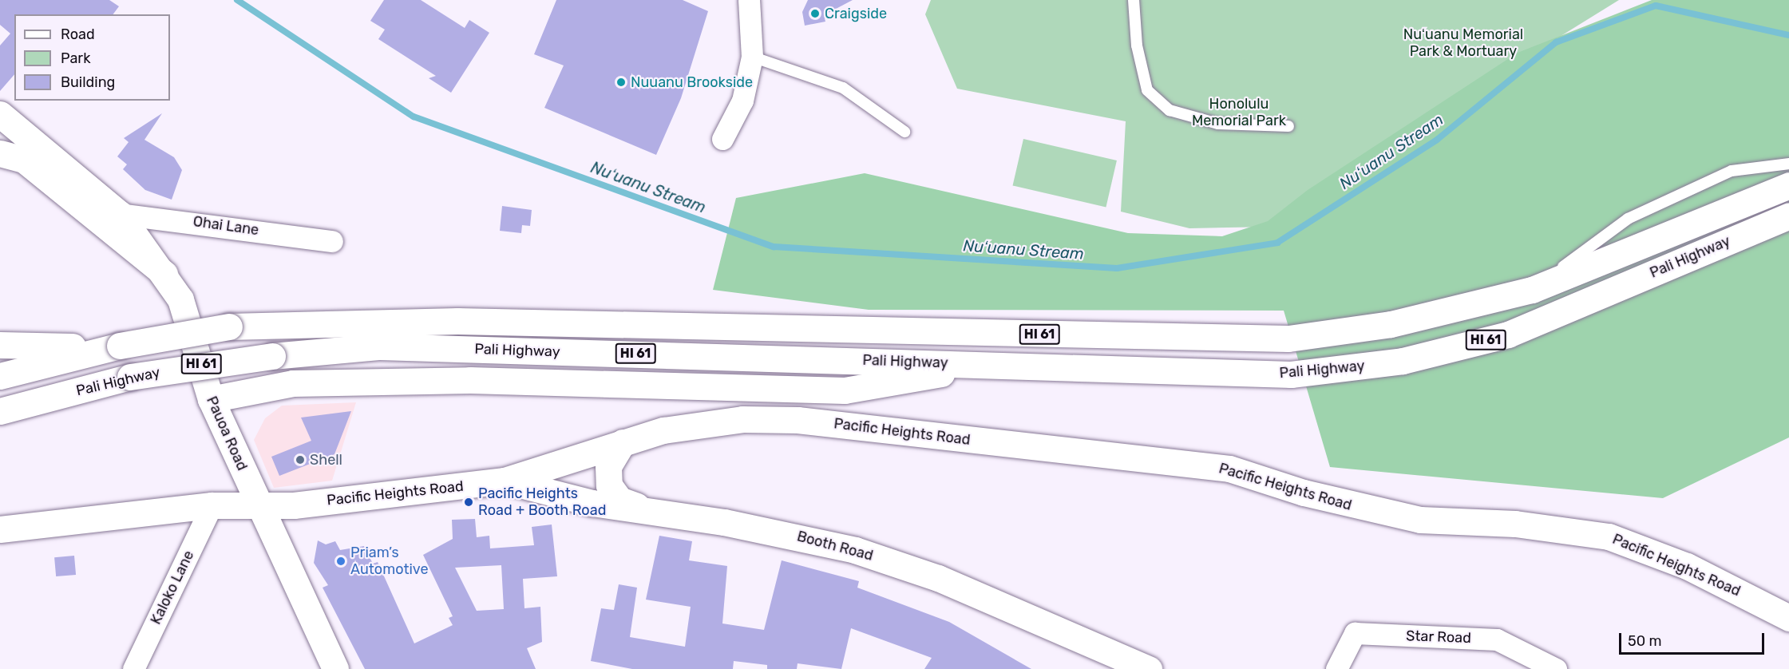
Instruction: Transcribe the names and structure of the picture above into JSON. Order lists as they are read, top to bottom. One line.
{"streets":{"main road":["Pali Highway","HI 61","Pacific Heights Road","Pauoa Road","Booth Road"],"street":["Ohai Lane","Kaloko Lane","Star Road"]},"crossings":[["Ohai Lane","Pauoa Road"],["Pacific Heights Road","Pauoa Road"],["Pacific Heights Road","Booth Road"],["Pacific Heights Road","Kaloko Lane"]],"water":["Nuʻuanu Stream"],"parks":["Nuʻuanu Memorial Park & Mortuary","Honolulu Memorial Park"],"places":["Craigside","Nuuanu Brookside","Shell","Pacific Heights Road + Booth Road","Priam’s Automotive"],"legend":["Road","Park","Building"],"scale_bar":"50 m"}
